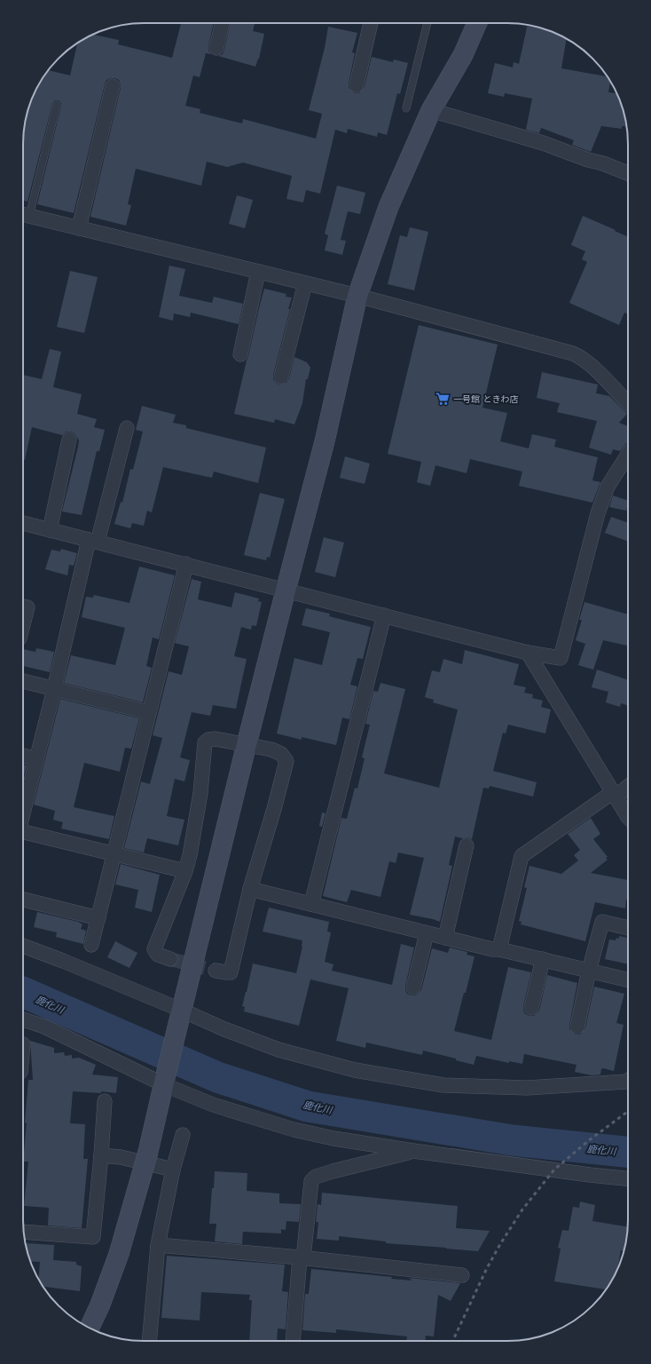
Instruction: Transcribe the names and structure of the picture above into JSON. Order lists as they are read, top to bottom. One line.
{"water":["鹿化川"],"places":{"supermarket":["一号館 ときわ店"]}}
